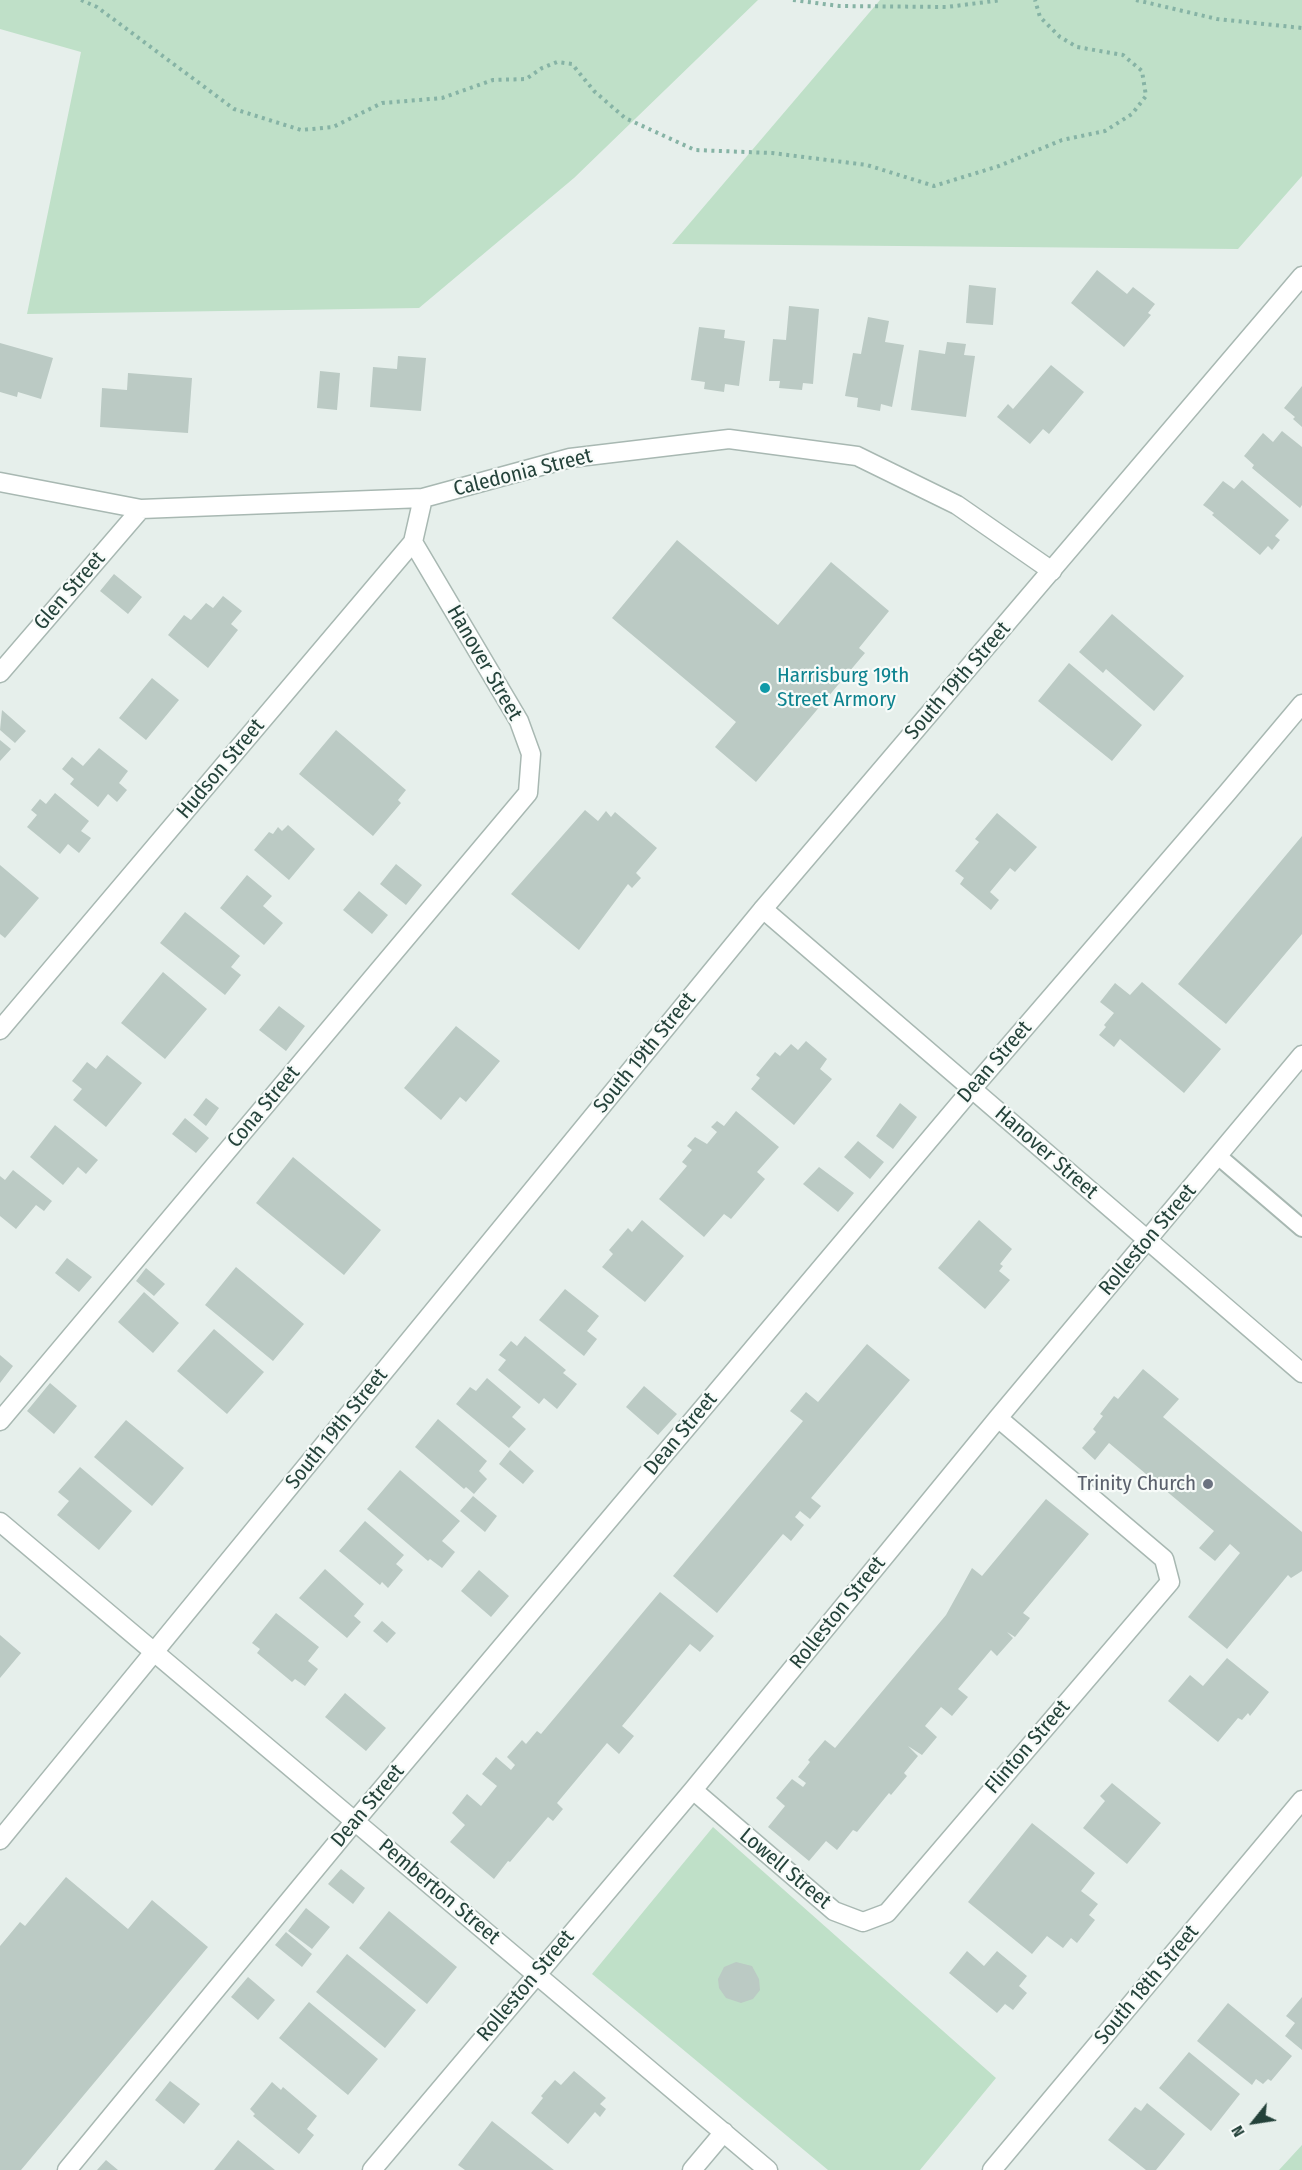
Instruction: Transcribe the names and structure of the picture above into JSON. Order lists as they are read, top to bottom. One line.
{"streets":{"street":["Caledonia Street","Glen Street","Hanover Street","South 19th Street","Hudson Street","Dean Street","Cona Street","Rolleston Street","Flinton Street","Lowell Street","Pemberton Street","South 18th Street"]},"crossings":[["Caledonia Street","Glen Street"],["Caledonia Street","South 19th Street"],["Caledonia Street","Hudson Street"],["Hanover Street","South 19th Street"],["Hanover Street","Hudson Street"],["Hanover Street","Dean Street"],["Hanover Street","Cona Street"],["Hanover Street","Rolleston Street"],["South 19th Street","Pemberton Street"],["Dean Street","Pemberton Street"],["Rolleston Street","Flinton Street"],["Rolleston Street","Lowell Street"],["Rolleston Street","Pemberton Street"],["Flinton Street","Lowell Street"]],"places":["Harrisburg 19th Street Armory","Trinity Church"],"north":"bottom left"}
